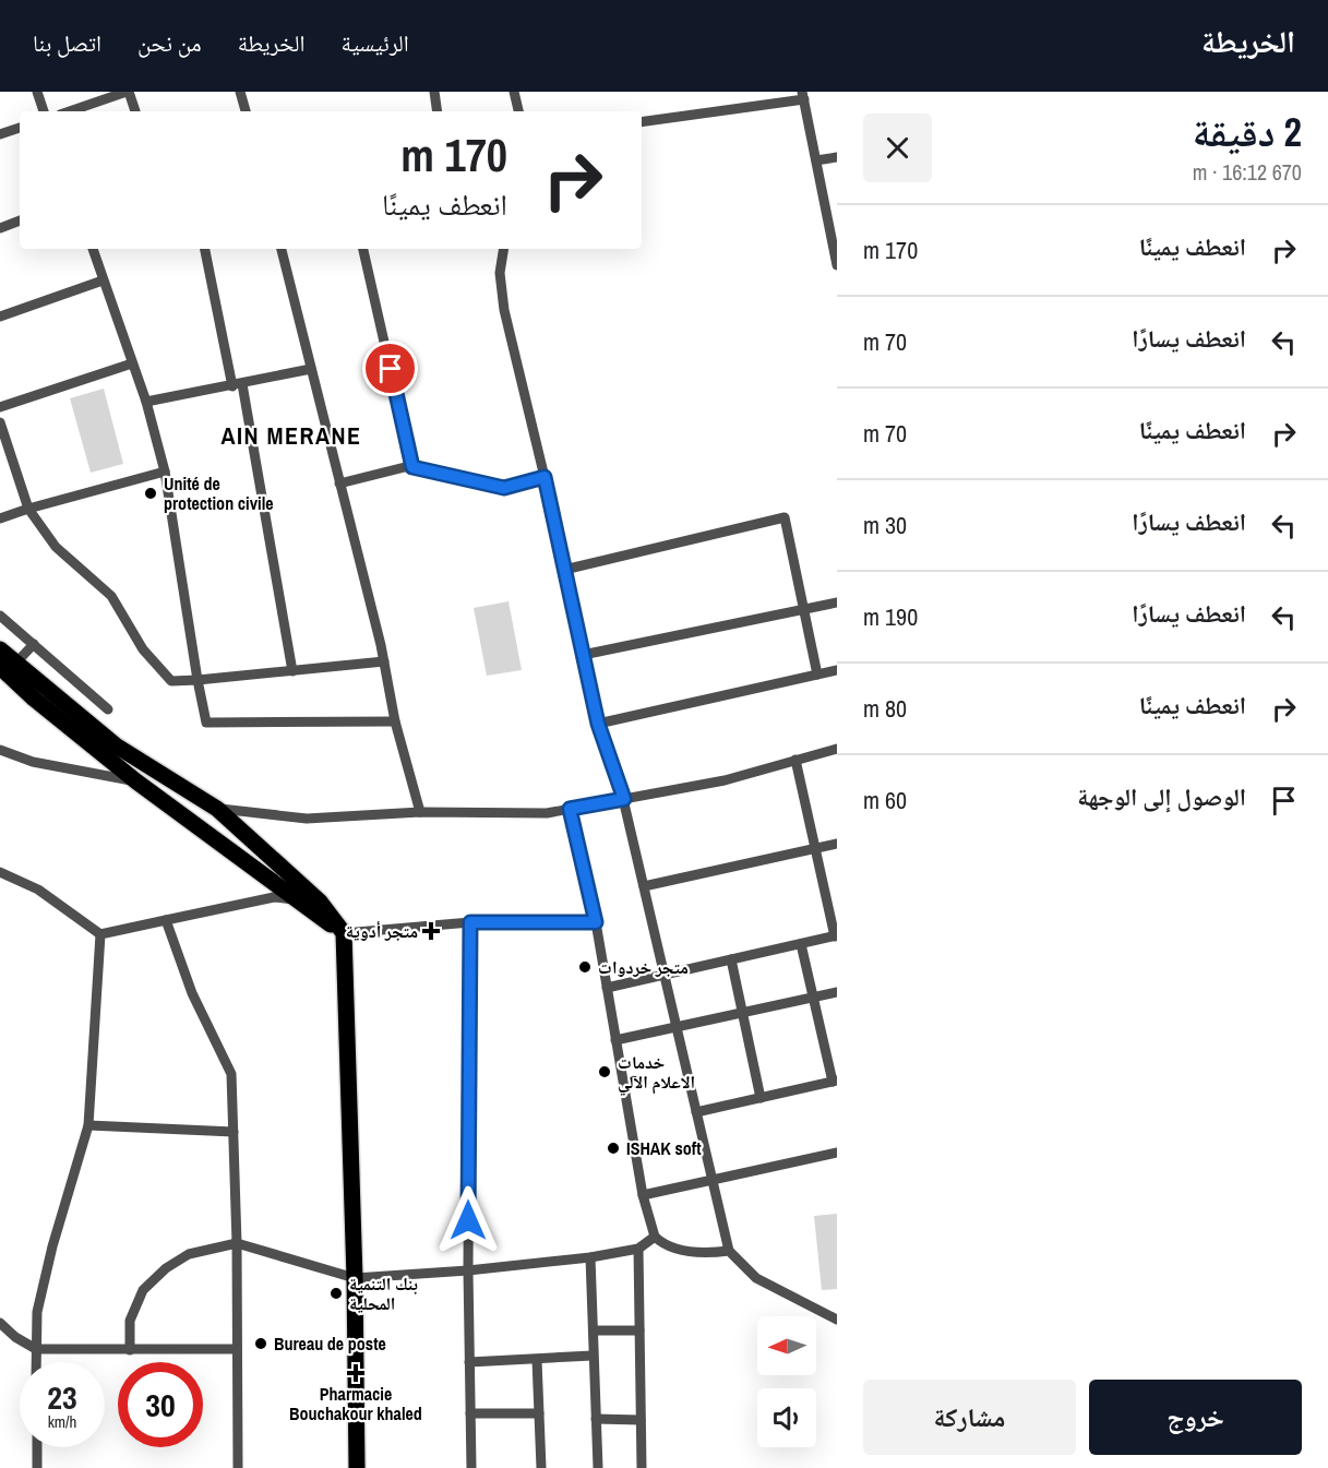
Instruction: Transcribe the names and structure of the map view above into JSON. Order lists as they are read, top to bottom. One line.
{"districts":["AIN MERANE"],"places":{"other":["Unité de protection civile","متجر خردوات","خدمات الاعلام الآلي","ISHAK soft","بنك التنمية المحلية","Bureau de poste"],"health":["متجر أدوية","Pharmacie Bouchakour khaled"]},"north":"left","page":{"header":"الخريطة","nav":["الرئيسية","الخريطة","من نحن","اتصل بنا"],"heading":["2 دقيقة","670 m · 16:12"],"turn":["170 m","انعطف يمينًا"],"list":[{"name":"انعطف يمينًا","value":"170 m"},{"name":"انعطف يسارًا","value":"70 m"},{"name":"انعطف يمينًا","value":"70 m"},{"name":"انعطف يسارًا","value":"30 m"},{"name":"انعطف يسارًا","value":"190 m"},{"name":"انعطف يمينًا","value":"80 m"},{"name":"الوصول إلى الوجهة","value":"60 m"}],"speed":"23 km/h","limit":"30","buttons":["خروج","مشاركة"]}}
